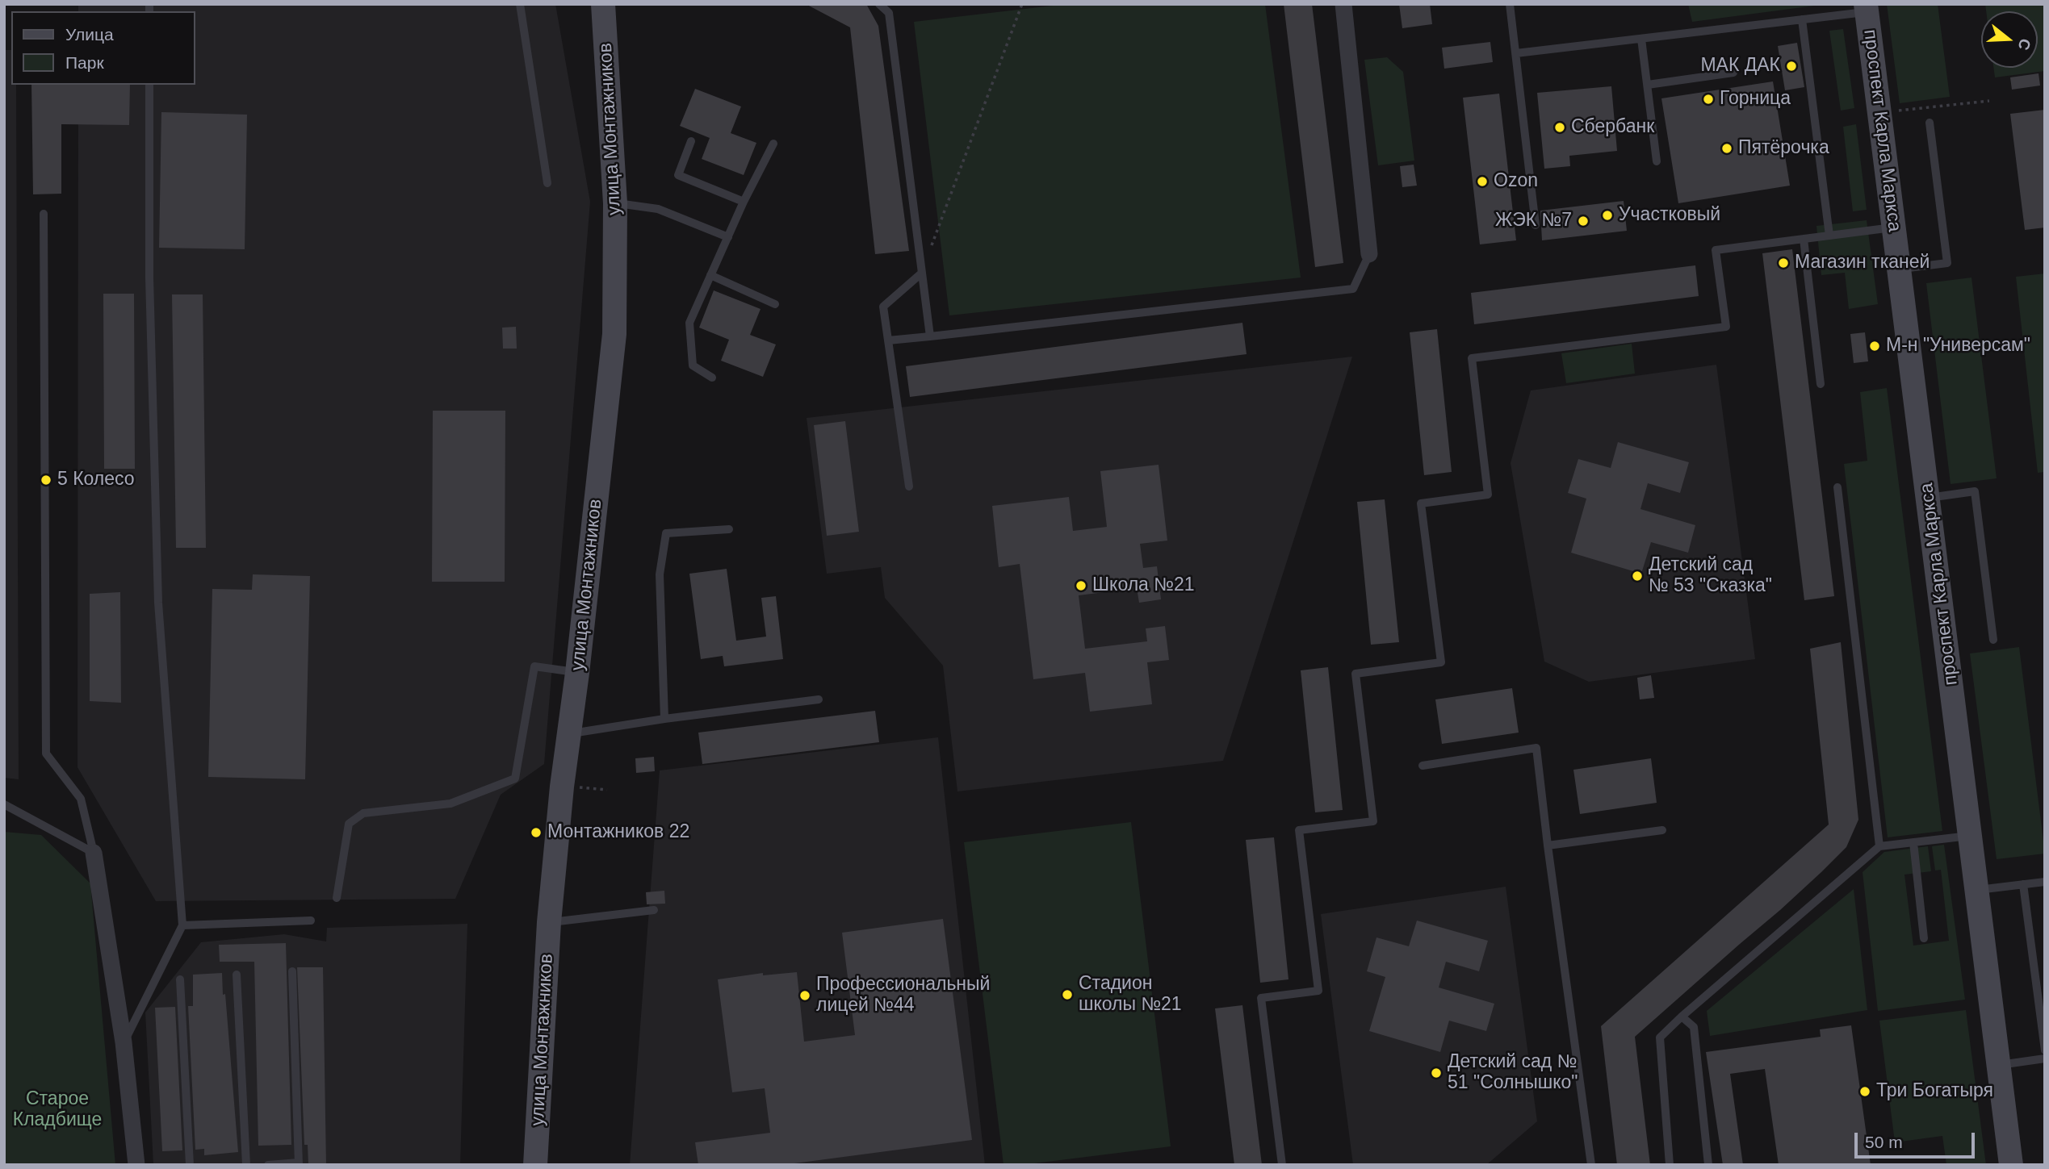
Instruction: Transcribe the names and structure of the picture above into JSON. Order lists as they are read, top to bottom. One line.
{"streets":{"street":["улица Монтажников","проспект Карла Маркса"]},"parks":["Старое Кладбище"],"places":["МАК ДАК","Горница","Сбербанк","Пятёрочка","Ozon","Участковый","ЖЭК №7","Магазин тканей","М-н \"Универсам\"","5 Колесо","Детский сад № 53 \"Сказка\"","Школа №21","Монтажников 22","Стадион школы №21","Профессиональный лицей №44","Детский сад № 51 \"Солнышко\"","Три Богатыря"],"legend":["Улица","Парк"],"scale_bar":"50 m","north":"right"}
